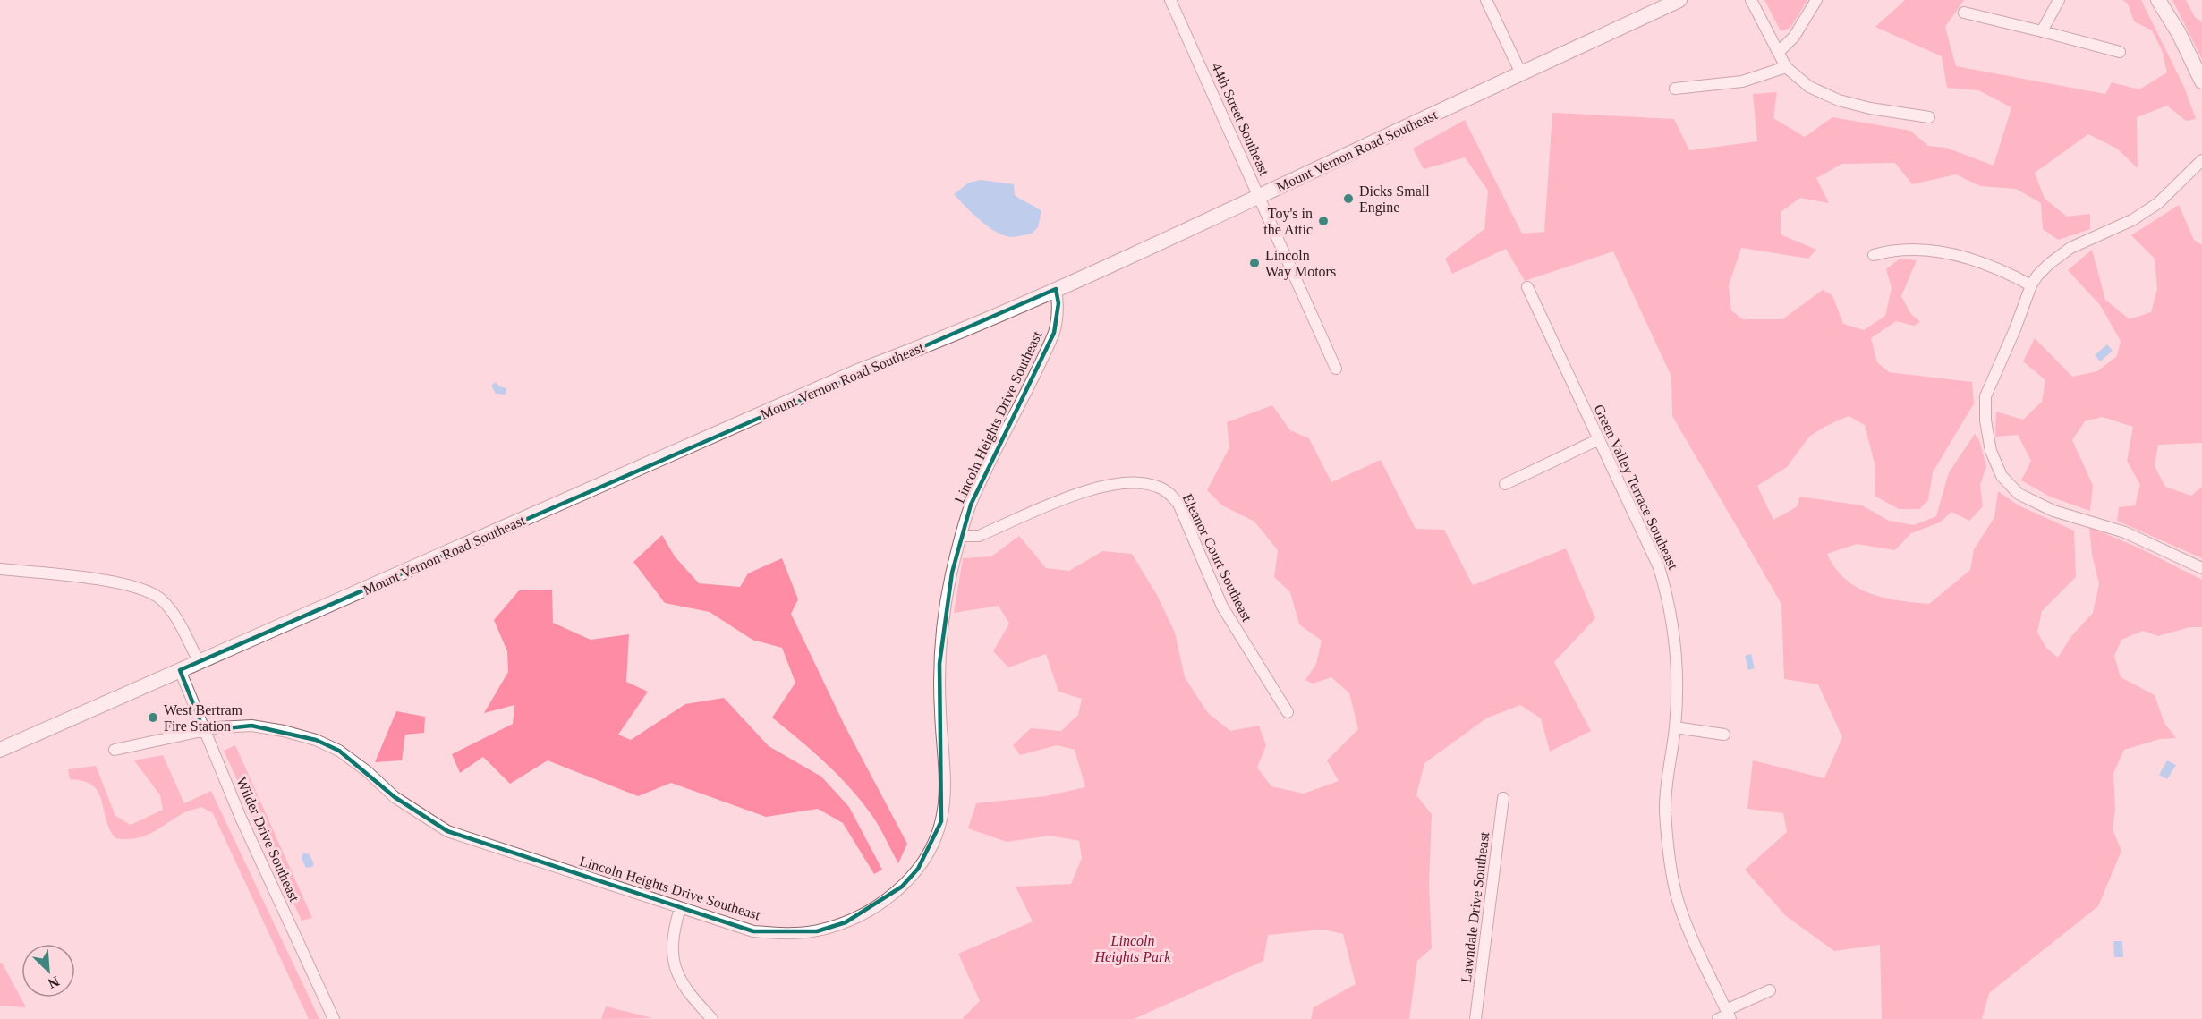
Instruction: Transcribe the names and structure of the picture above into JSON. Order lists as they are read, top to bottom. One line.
{"streets":{"main road":["Mount Vernon Road Southeast"],"street":["44th Street Southeast","Lincoln Heights Drive Southeast","Green Valley Terrace Southeast","Eleanor Court Southeast","Wilder Drive Southeast","Lawndale Drive Southeast"]},"crossings":[["44th Street Southeast","Mount Vernon Road Southeast"],["Mount Vernon Road Southeast","Lincoln Heights Drive Southeast"],["Mount Vernon Road Southeast","Wilder Drive Southeast"],["Lincoln Heights Drive Southeast","Eleanor Court Southeast"],["Lincoln Heights Drive Southeast","Wilder Drive Southeast"]],"parks":["Lincoln Heights Park"],"places":["Dicks Small Engine","Toy's in the Attic","Lincoln Way Motors","West Bertram Fire Station"],"north":"bottom right"}
